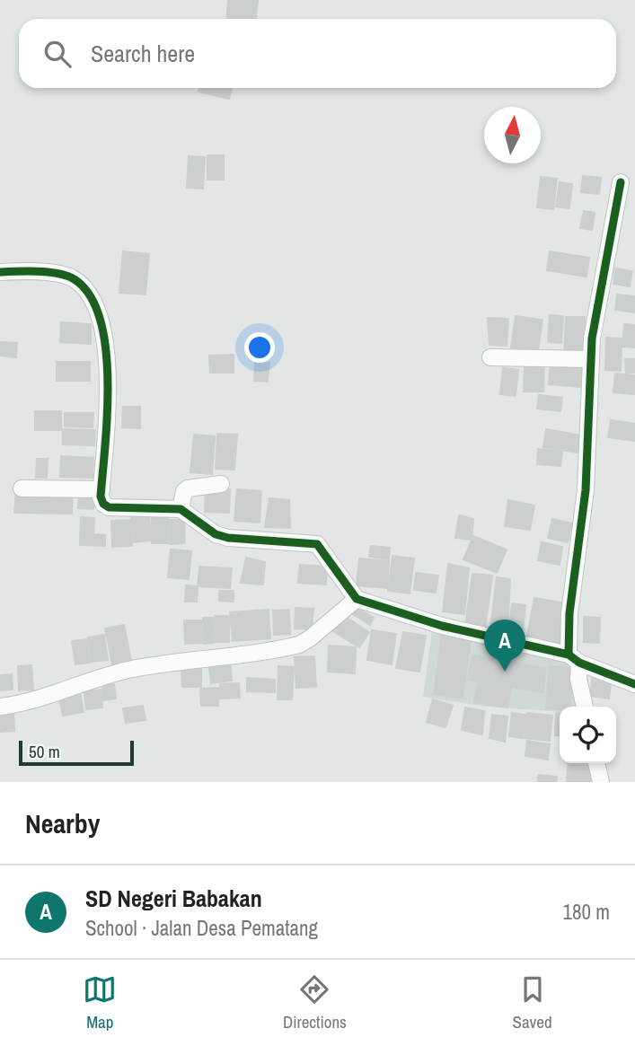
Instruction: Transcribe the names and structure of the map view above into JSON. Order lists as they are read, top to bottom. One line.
{"scale_bar":"50 m","north":"top","page":{"search":"Search here","pins":"A","scale":"50 m","heading":"Nearby","list":[{"mark":"A","name":"SD Negeri Babakan","note":"School · Jalan Desa Pematang","value":"180 m"}],"nav":["Map","Directions","Saved"]}}
